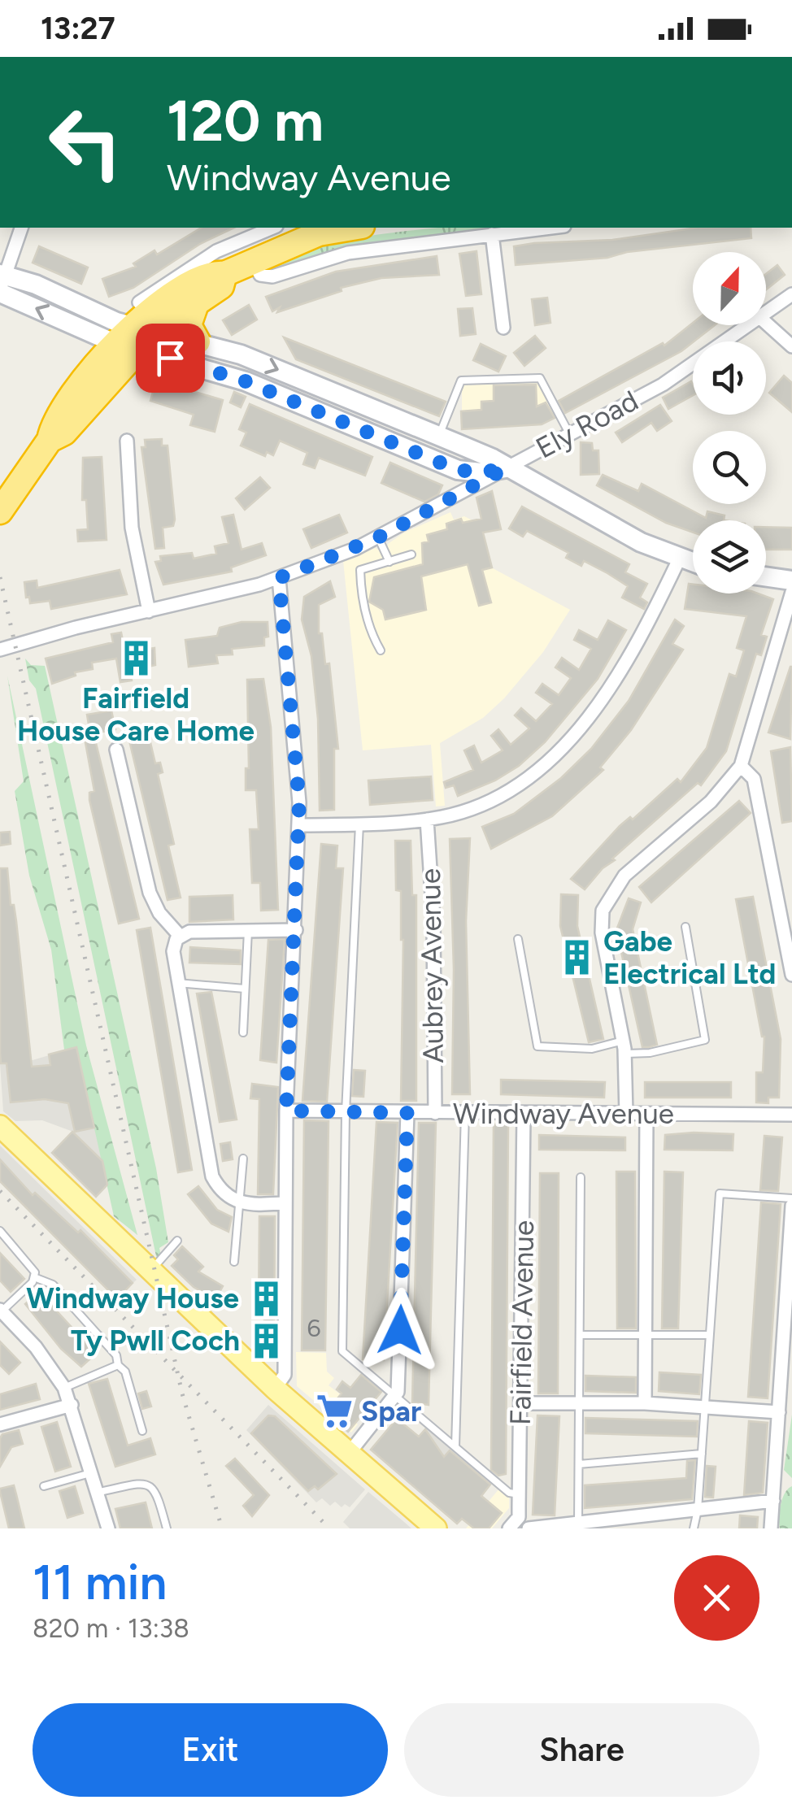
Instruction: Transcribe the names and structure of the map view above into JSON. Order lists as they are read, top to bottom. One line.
{"streets":{"street":["Ely Road","Aubrey Avenue","Windway Avenue","Fairfield Avenue"]},"crossings":[["Aubrey Avenue","Windway Avenue"],["Windway Avenue","Fairfield Avenue"]],"places":{"building":["Fairfield House Care Home","Gabe Electrical Ltd","Windway House","Ty Pwll Coch"],"supermarket":["Spar"]},"house_numbers":["6"],"north":"top","page":{"status":"13:27","turn":["120 m","Windway Avenue"],"heading":["11 min","820 m · 13:38"],"buttons":["Exit","Share"]}}
